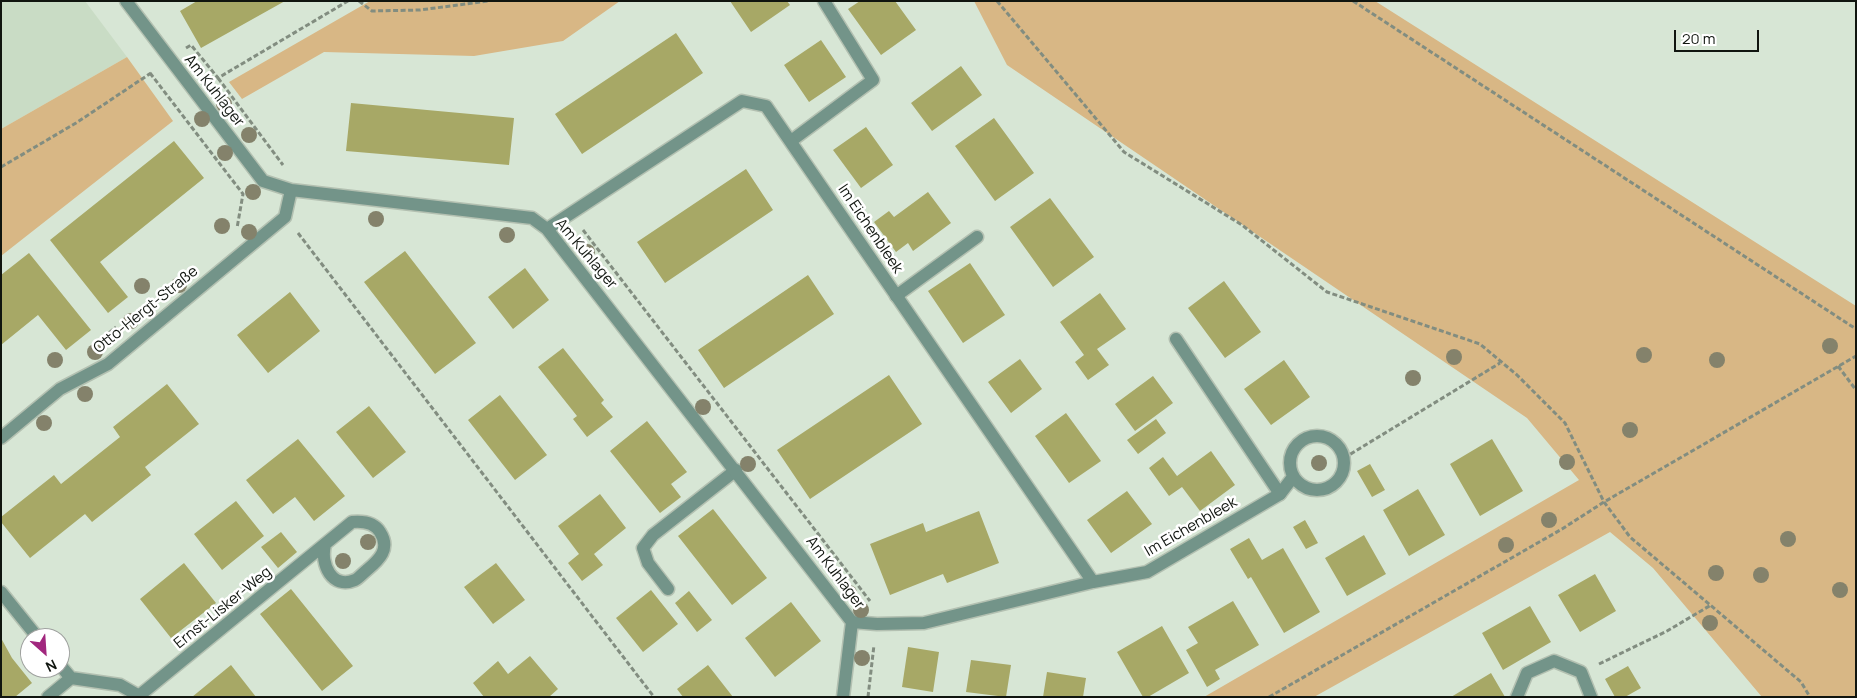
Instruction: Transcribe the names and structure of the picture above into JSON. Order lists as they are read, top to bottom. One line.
{"streets":{"street":["Am Kuhlager","Im Eichenbleek","Otto-Hergt-Straße","Ernst-Lisker-Weg"]},"crossings":[["Am Kuhlager","Im Eichenbleek"]],"scale_bar":"20 m","north":"bottom right"}
